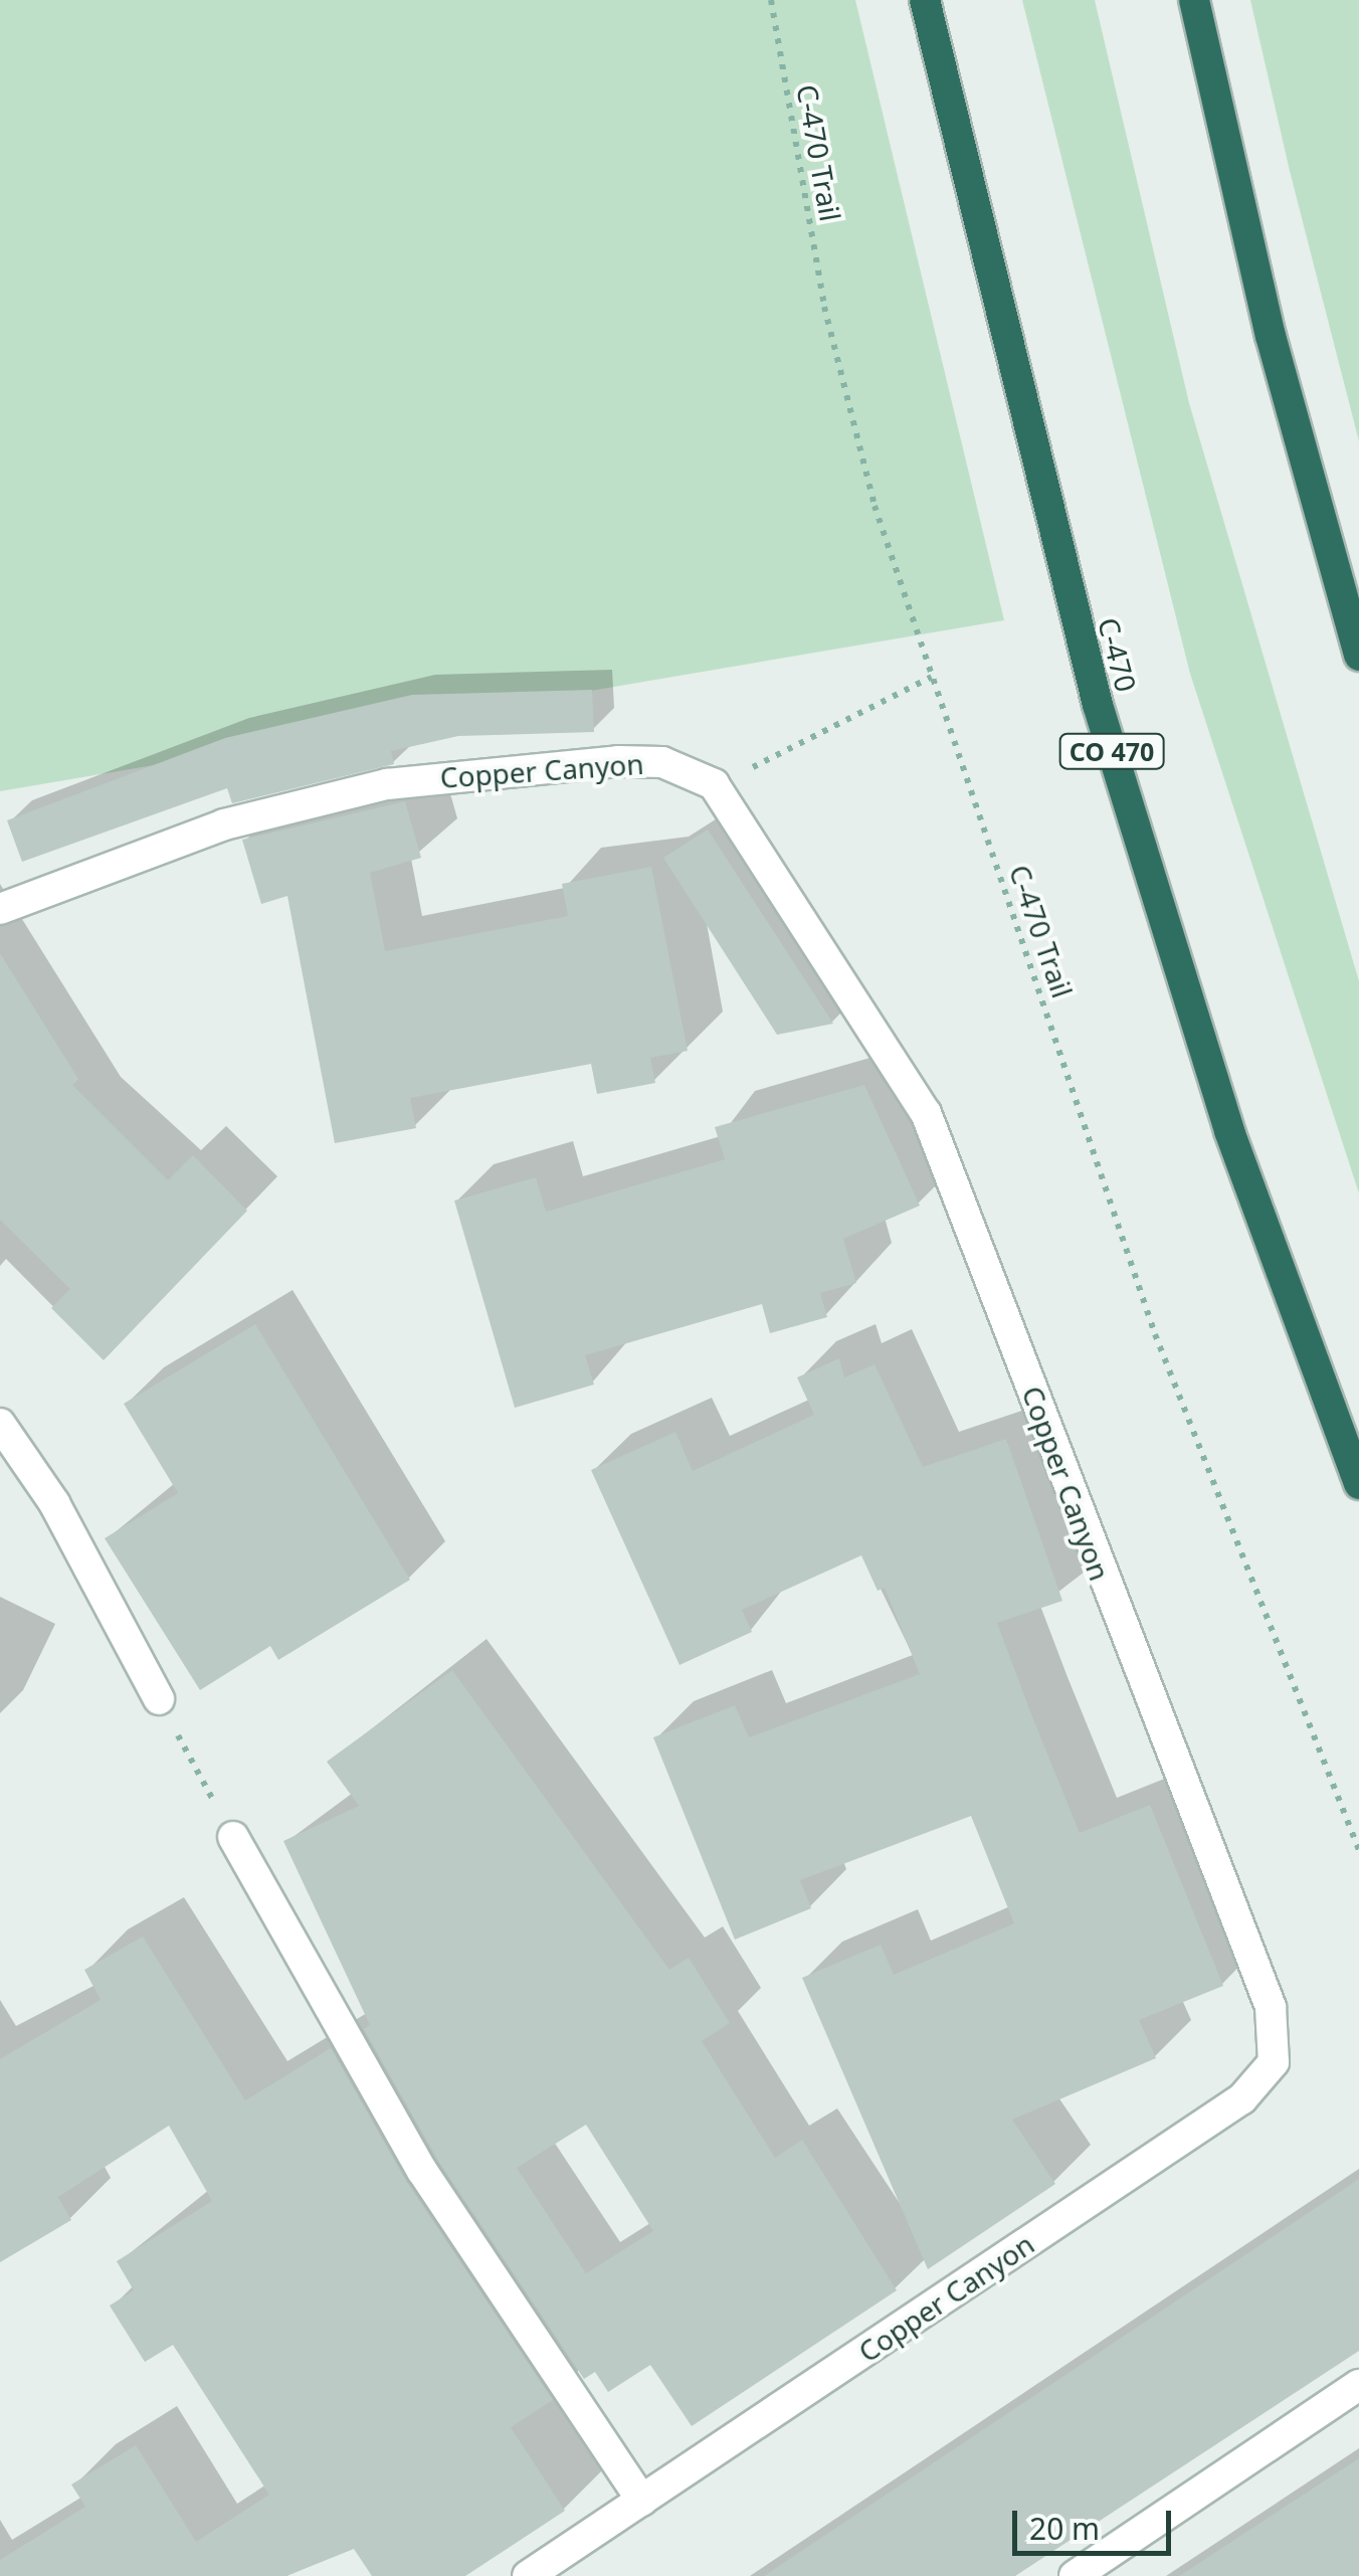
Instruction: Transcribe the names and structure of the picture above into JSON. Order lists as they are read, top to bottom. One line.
{"streets":{"highway":["C-470","CO 470"],"lane":["Copper Canyon"],"path":["C-470 Trail"]},"scale_bar":"20 m"}
